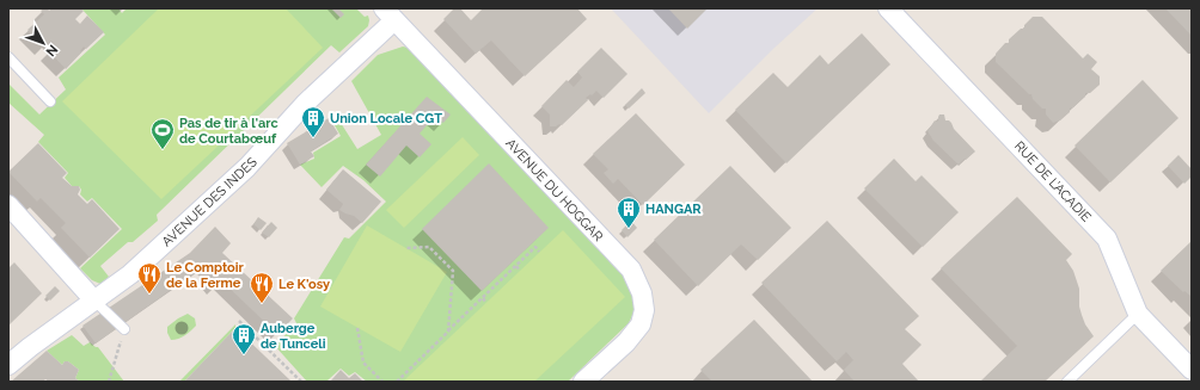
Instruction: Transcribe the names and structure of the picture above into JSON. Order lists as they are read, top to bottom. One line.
{"streets":{"street":["RUE DE L’ACADIE","AVENUE DU HOGGAR","AVENUE DES INDES"]},"crossings":[["AVENUE DU HOGGAR","AVENUE DES INDES"]],"places":{"building":["Union Locale CGT","HANGAR","Auberge de Tunceli"],"sports":["Pas de tir à l'arc de Courtabœuf"],"restaurant":["Le Comptoir de la Ferme","Le K'osy"]},"north":"bottom right"}
